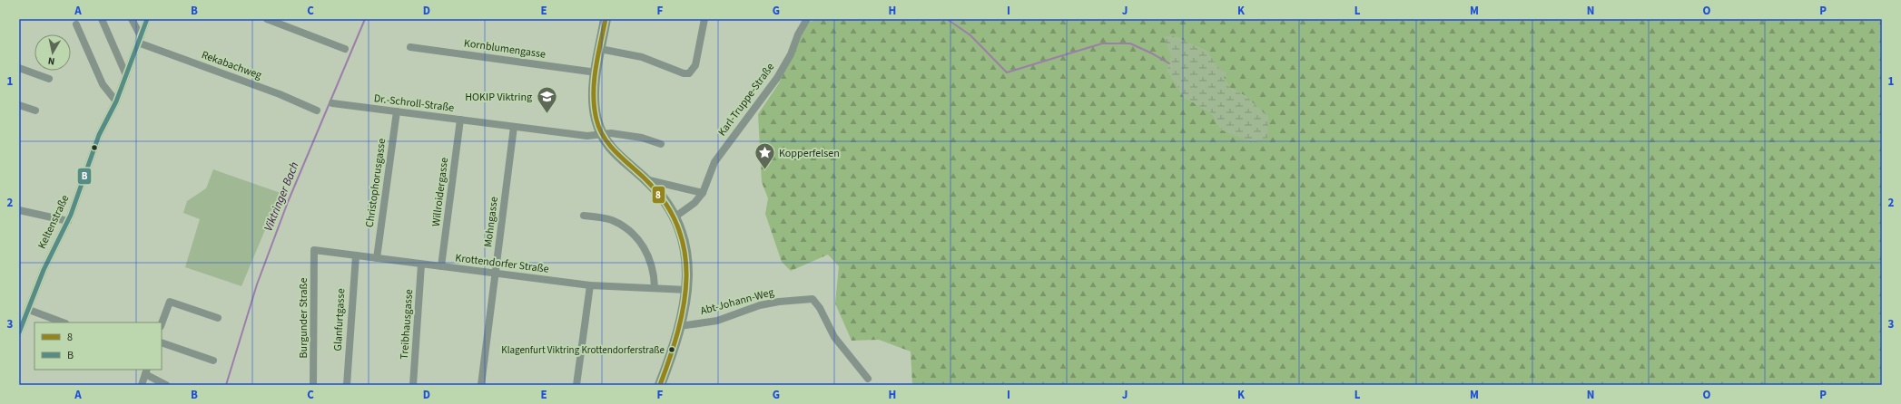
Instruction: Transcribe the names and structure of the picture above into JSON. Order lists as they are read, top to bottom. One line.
{"streets":{"street":["Kornblumengasse","Rekabachweg","Karl-Truppe-Straße","Dr.-Schroll-Straße","Christophorusgasse","Willroidergasse","Keltenstraße","Mohngasse","Krottendorfer Straße","Abt-Johann-Weg","Burgunder Straße","Glanfurtgasse","Treibhausgasse"]},"crossings":[["Rekabachweg","Keltenstraße"],["Dr.-Schroll-Straße","Christophorusgasse"],["Dr.-Schroll-Straße","Willroidergasse"],["Dr.-Schroll-Straße","Mohngasse"],["Christophorusgasse","Krottendorfer Straße"],["Willroidergasse","Krottendorfer Straße"],["Mohngasse","Krottendorfer Straße"],["Krottendorfer Straße","Burgunder Straße"],["Krottendorfer Straße","Glanfurtgasse"],["Krottendorfer Straße","Treibhausgasse"]],"water":["Viktringer Bach"],"places":{"school or university":["HOKIP Viktring"],"place":["Kopperfelsen"],"other":["Klagenfurt Viktring Krottendorferstraße"]},"lines":["transit line 8","transit line B"],"legend":["8","B"],"north":"bottom","grid":{"columns":["A","B","C","D","E","F","G","H","I","J","K","L","M","N","O","P"],"rows":["1","2","3"]}}
